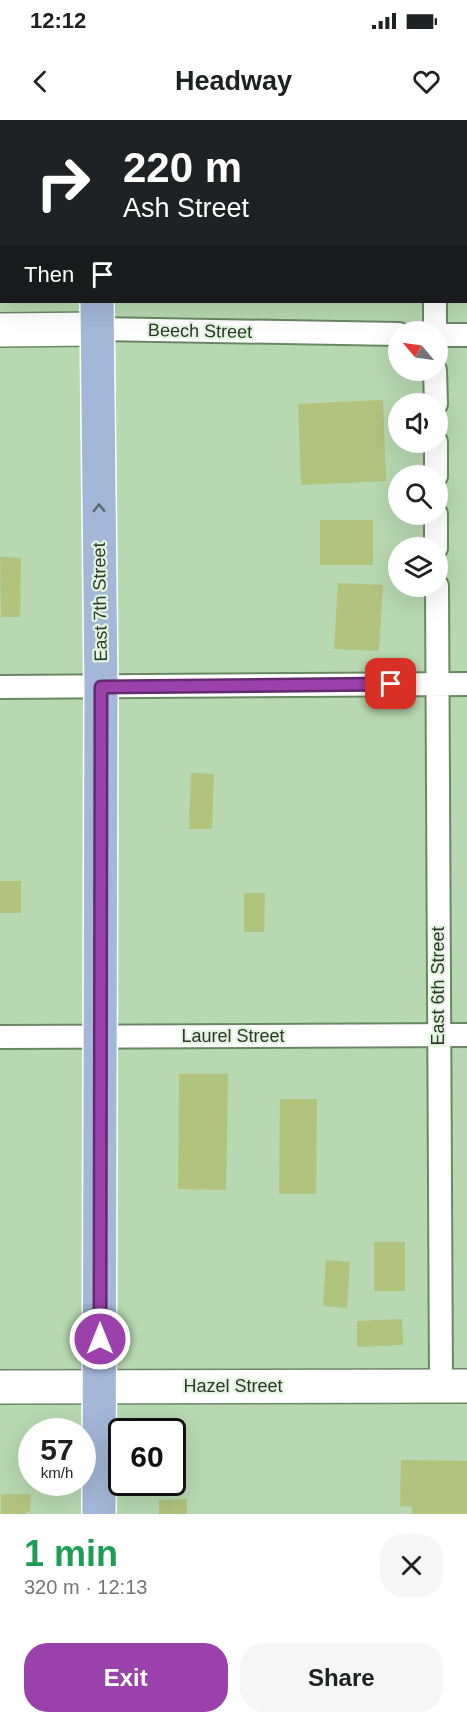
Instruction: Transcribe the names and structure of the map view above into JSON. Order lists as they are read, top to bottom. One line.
{"streets":{"main road":["East 7th Street"],"street":["Beech Street","East 6th Street","Laurel Street","Hazel Street"]},"crossings":[["Beech Street","East 7th Street"],["East 7th Street","Laurel Street"],["East 7th Street","Hazel Street"],["East 6th Street","Laurel Street"],["East 6th Street","Hazel Street"]],"north":"top left","page":{"status":"12:12","header":"Headway","turn":["220 m","Ash Street"],"then":"Then","speed":"57 km/h","limit":"60","heading":["1 min","320 m · 12:13"],"buttons":["Exit","Share"]}}
